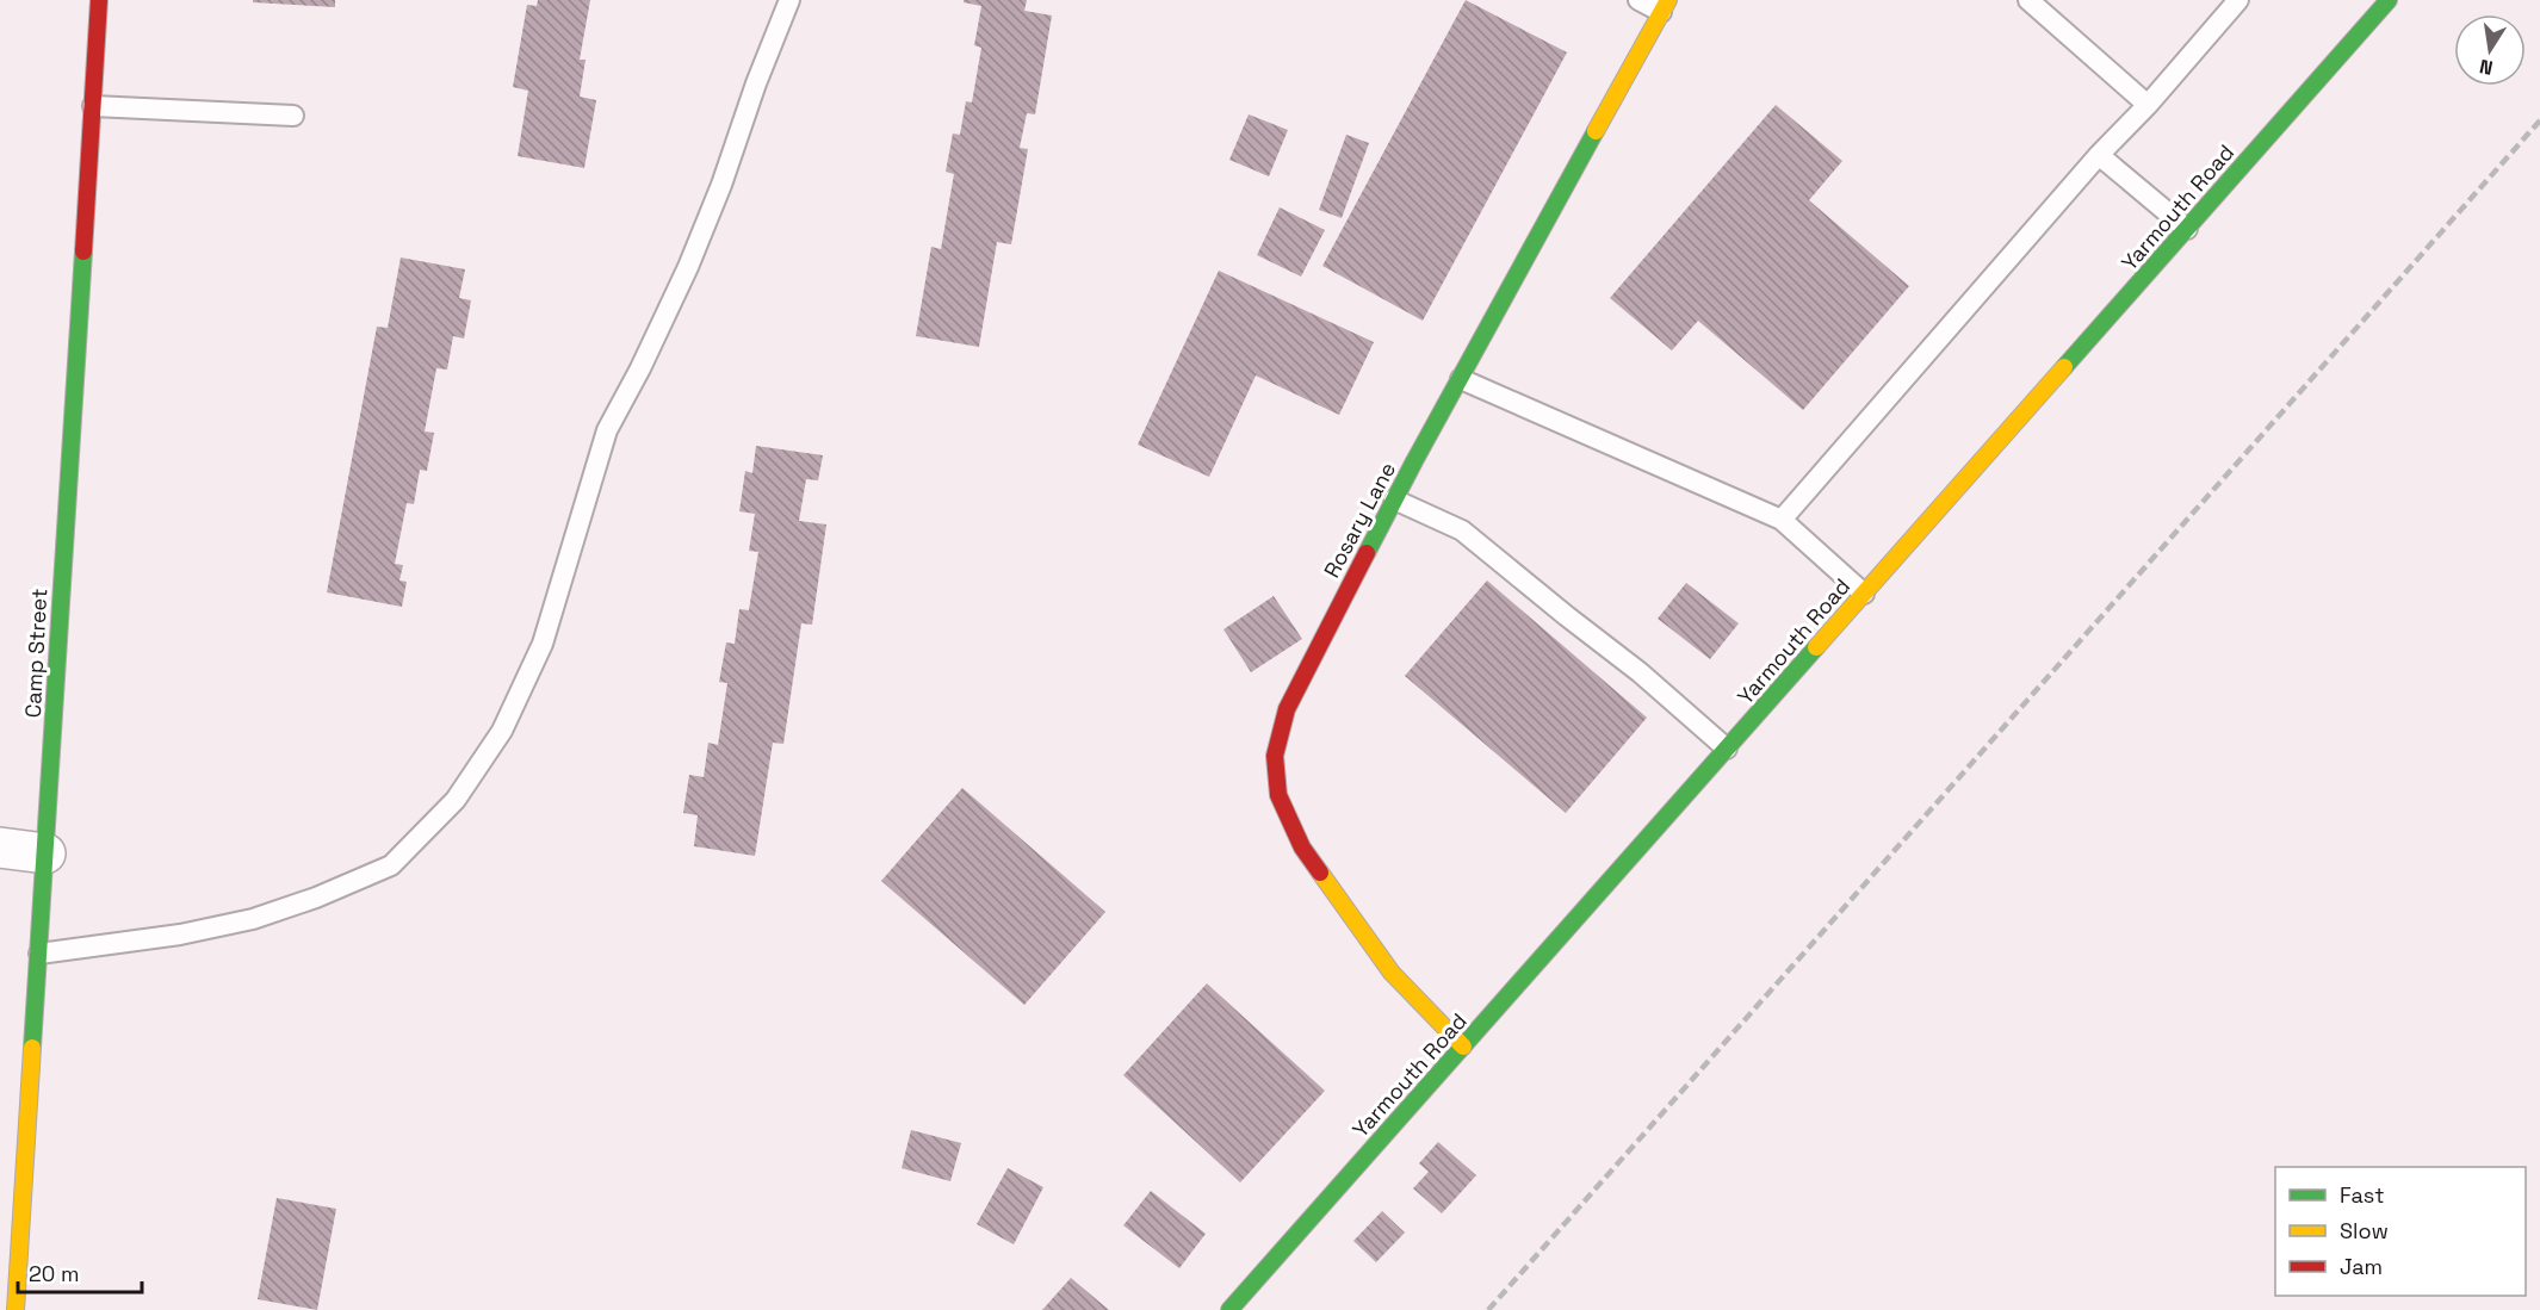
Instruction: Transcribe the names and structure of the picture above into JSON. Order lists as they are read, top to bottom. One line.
{"streets":{"main road":["Yarmouth Road","Rosary Lane","Camp Street"]},"crossings":[["Yarmouth Road","Rosary Lane"]],"legend":["Fast","Slow","Jam"],"scale_bar":"20 m","north":"bottom"}
